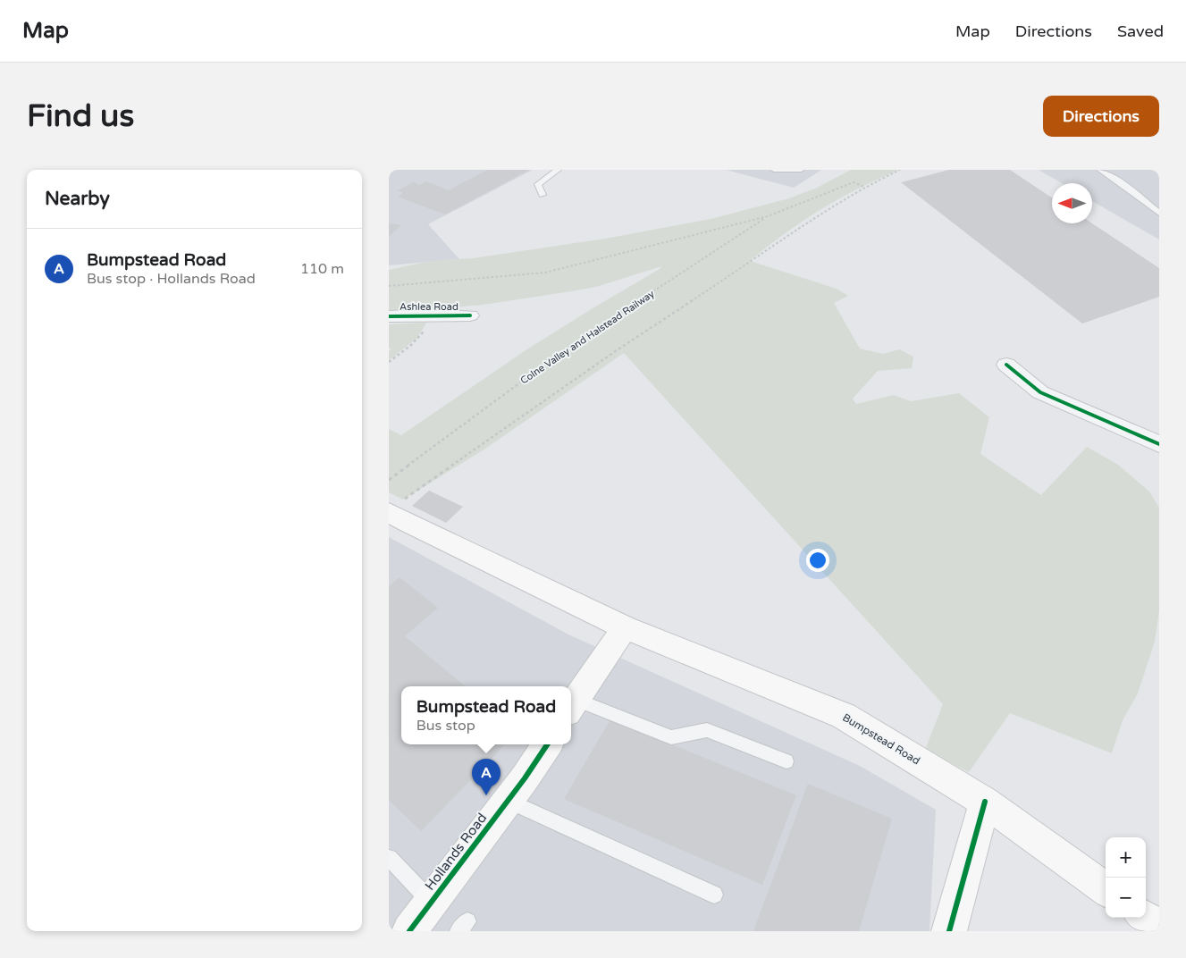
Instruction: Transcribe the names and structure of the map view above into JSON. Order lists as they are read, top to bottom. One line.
{"streets":{"main road":["Bumpstead Road","Hollands Road"],"street":["Ashlea Road"],"path":["Colne Valley and Halstead Railway"]},"north":"left","page":{"header":"Map","nav":["Map","Directions","Saved"],"buttons":"Directions","title":"Find us","heading":"Nearby","list":[{"mark":"A","name":"Bumpstead Road","note":"Bus stop · Hollands Road","value":"110 m"}],"popup":["Bumpstead Road","Bus stop"],"pins":"A","map_buttons":["+","−"]}}
